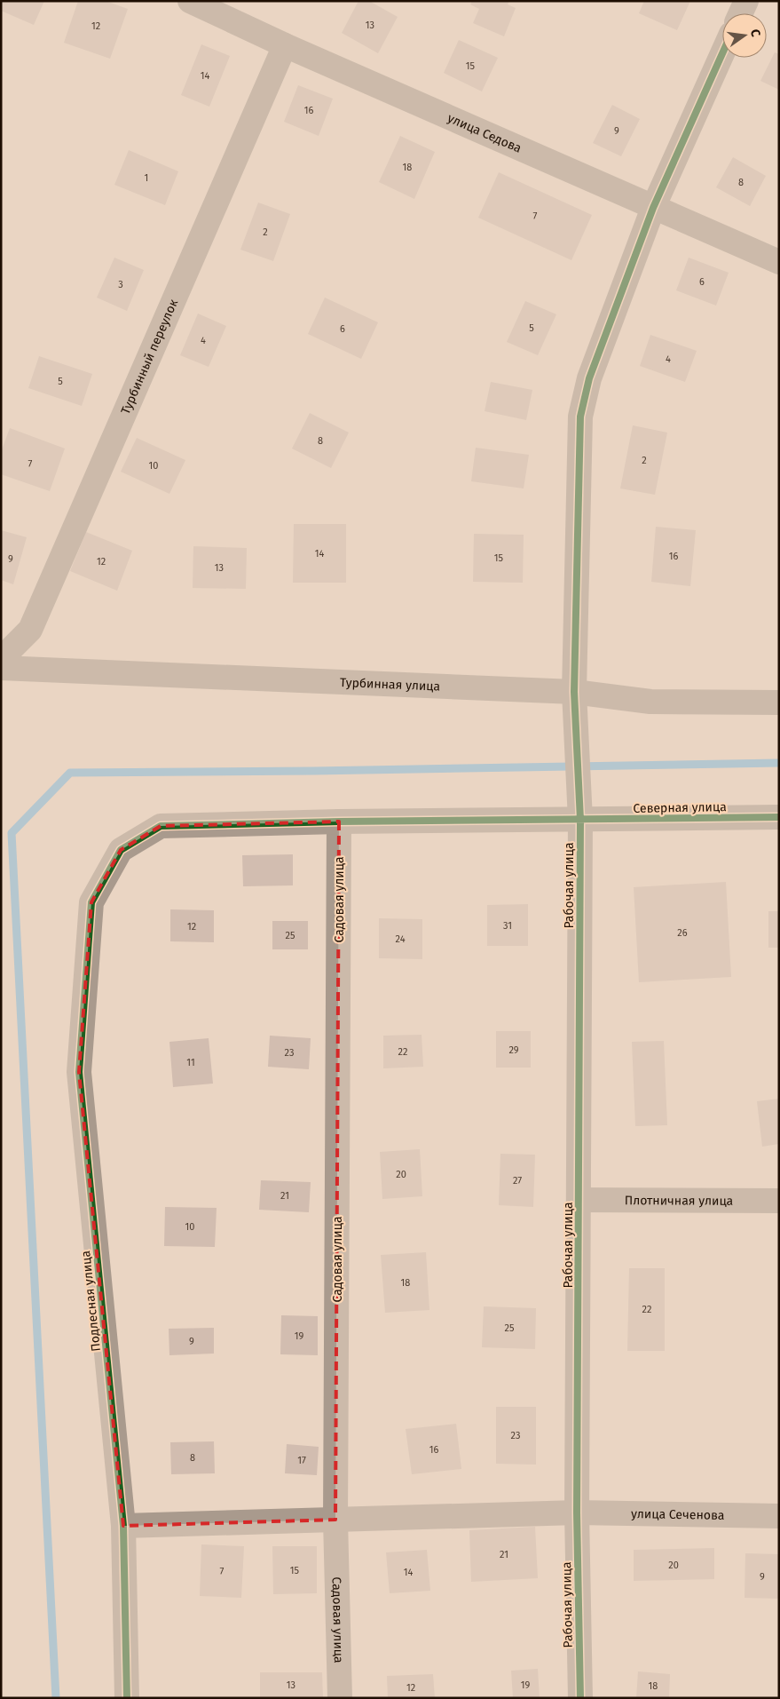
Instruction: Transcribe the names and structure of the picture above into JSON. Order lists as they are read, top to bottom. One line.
{"streets":{"street":["улица Седова","Турбинный переулок","Турбинная улица","Северная улица","Рабочая улица","Садовая улица","Плотничная улица","Подлесная улица","улица Сеченова"]},"crossings":[["улица Седова","Турбинный переулок"],["улица Седова","Рабочая улица"],["Турбинная улица","Рабочая улица"],["Северная улица","Рабочая улица"],["Северная улица","Садовая улица"],["Северная улица","Подлесная улица"],["Рабочая улица","Плотничная улица"],["Рабочая улица","улица Сеченова"],["Садовая улица","улица Сеченова"],["Подлесная улица","улица Сеченова"]],"house_numbers":["13","12","15","14","16","9","18","1","8","7","2","6","3","5","6","4","4","5","8","2","7","10","14","16","15","9","12","13","31","12","26","25","24","29","22","23","11","20","27","21","10","18","22","25","19","9","23","16","8","17","21","20","15","7","14","9","13","19","18","12"],"north":"right"}
